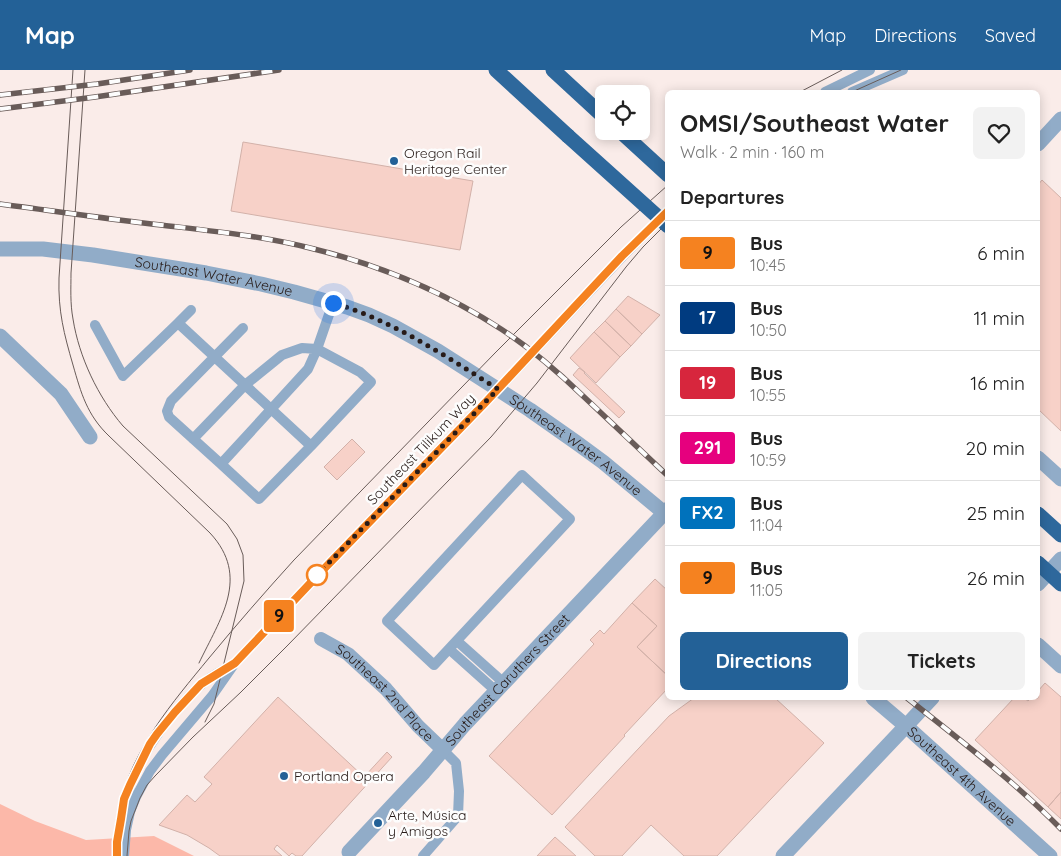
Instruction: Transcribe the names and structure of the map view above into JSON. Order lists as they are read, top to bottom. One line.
{"streets":{"street":["Southeast Water Avenue","Southeast Caruthers Street","Southeast 2nd Place","Southeast 4th Avenue"],"lane":["Southeast Tilikum Way"]},"crossings":[["Southeast Water Avenue","Southeast Tilikum Way"],["Southeast Caruthers Street","Southeast 2nd Place"]],"places":["Oregon Rail Heritage Center","Portland Opera","Arte, Música y Amigos"],"lines":["bus line 9"],"page":{"header":"Map","nav":["Map","Directions","Saved"],"on_map":"9","heading":[["OMSI/Southeast Water","Walk · 2 min · 160 m"],"Departures"],"list":[{"mark":"9","name":"Bus","note":"10:45","value":"6 min"},{"mark":"17","name":"Bus","note":"10:50","value":"11 min"},{"mark":"19","name":"Bus","note":"10:55","value":"16 min"},{"mark":"291","name":"Bus","note":"10:59","value":"20 min"},{"mark":"FX2","name":"Bus","note":"11:04","value":"25 min"},{"mark":"9","name":"Bus","note":"11:05","value":"26 min"}],"buttons":["Directions","Tickets"]}}
